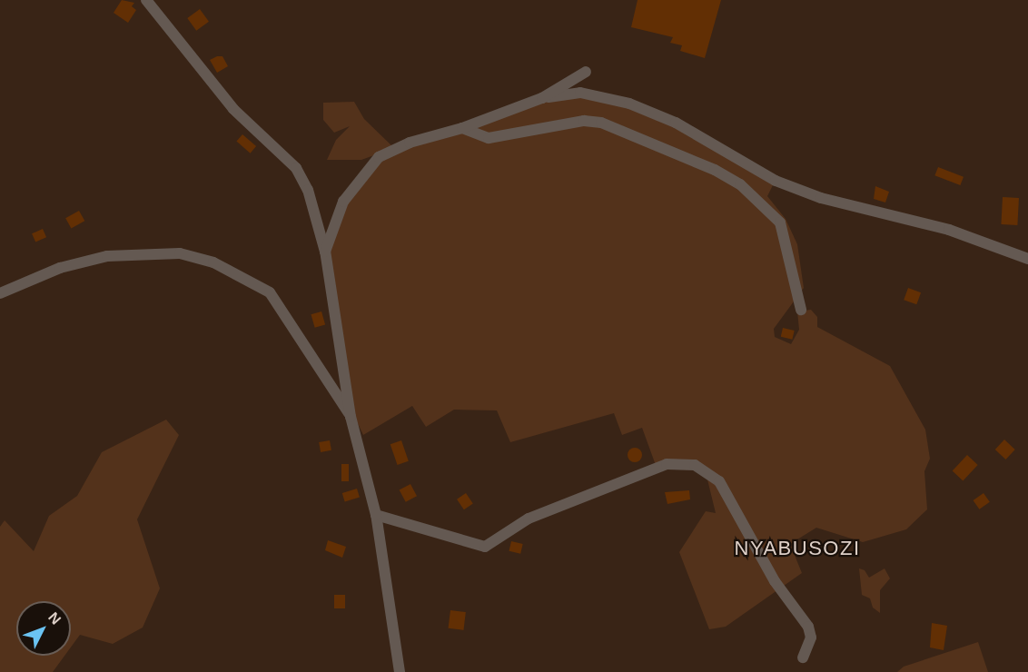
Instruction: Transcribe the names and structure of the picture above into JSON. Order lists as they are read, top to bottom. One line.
{"districts":["NYABUSOZI"],"north":"top right"}
